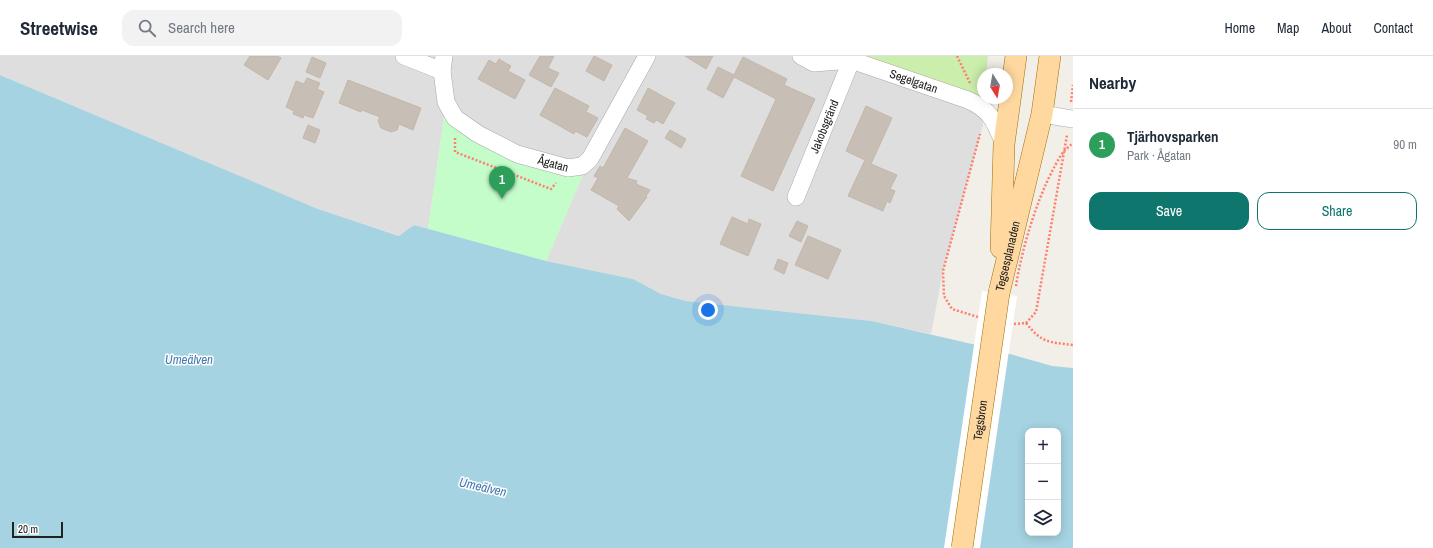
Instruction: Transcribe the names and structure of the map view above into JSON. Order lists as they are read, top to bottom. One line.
{"streets":{"main road":["Tegsesplanaden","Tegsbron"],"street":["Segelgatan","Jakobsgränd","Ågatan"]},"crossings":[["Segelgatan","Jakobsgränd"],["Tegsesplanaden","Tegsbron"]],"water":["Umeälven"],"scale_bar":"20 m","north":"bottom","page":{"header":"Streetwise","search":"Search here","nav":["Home","Map","About","Contact"],"heading":"Nearby","list":[{"mark":"1","name":"Tjärhovsparken","note":"Park · Ågatan","value":"90 m"}],"pins":"1","buttons":["Save","Share"],"map_buttons":["+","−"],"scale":"20 m"}}
